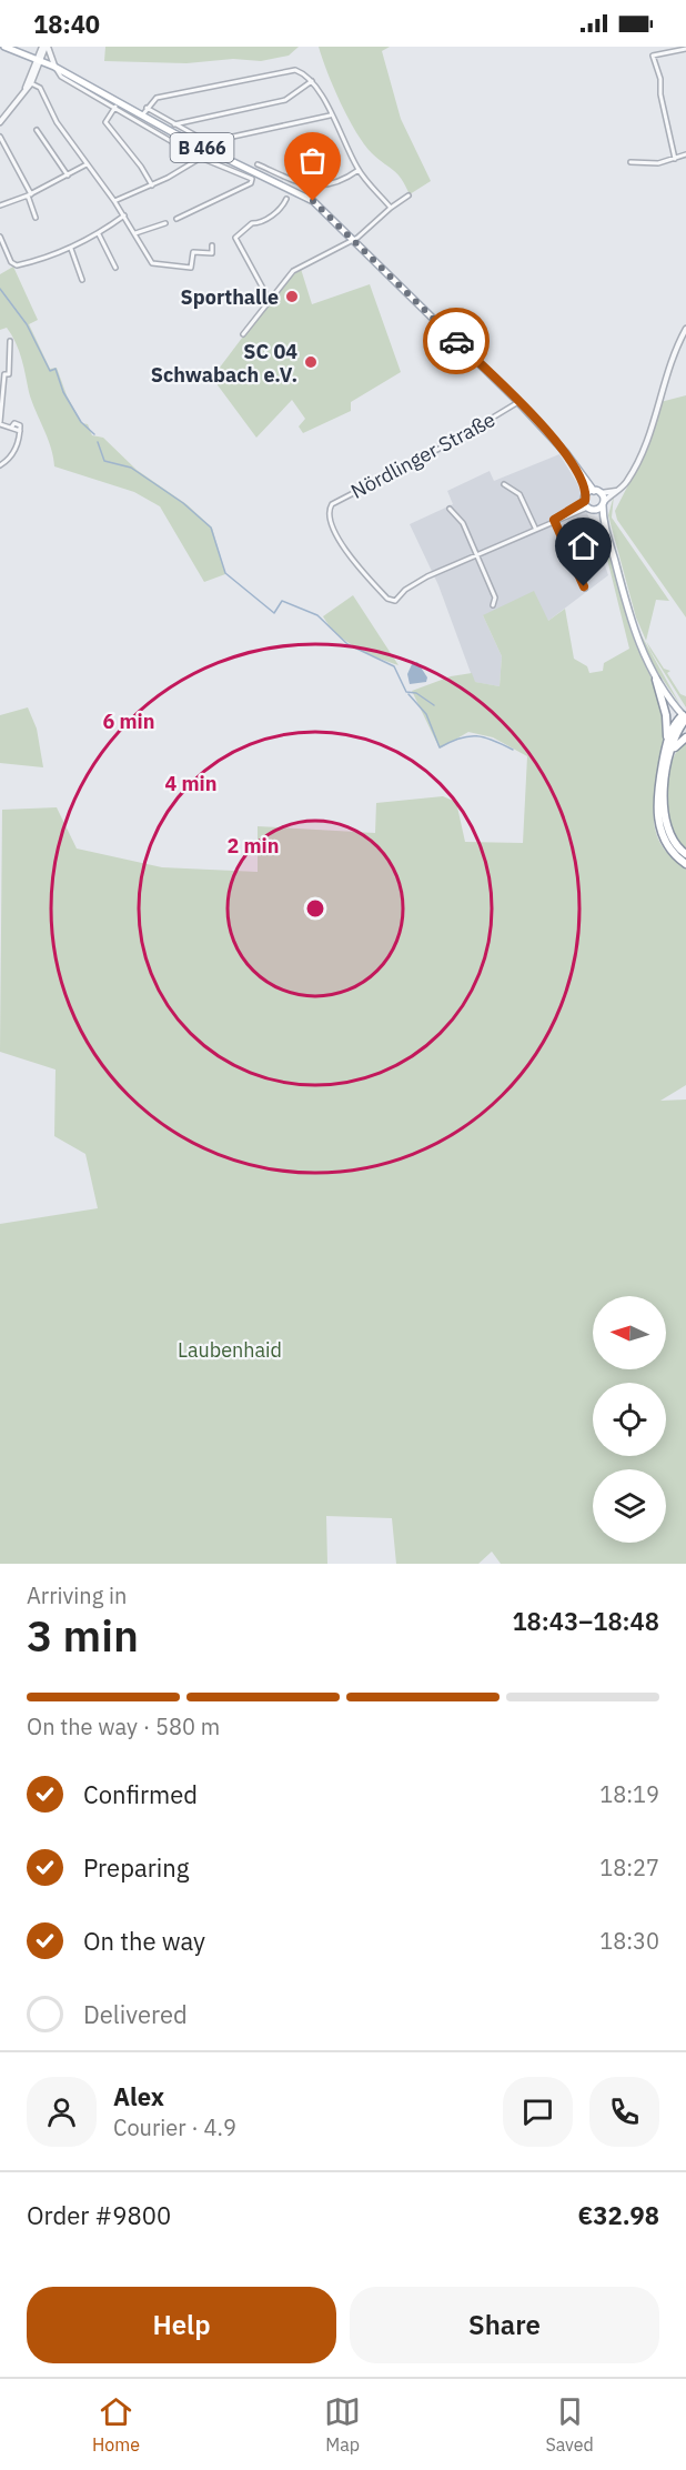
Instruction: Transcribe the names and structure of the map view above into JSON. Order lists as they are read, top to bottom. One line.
{"streets":{"main road":["B 466","Nördlinger Straße"]},"crossings":[["B 466","Nördlinger Straße"]],"parks":["Laubenhaid"],"places":["Sporthalle","SC 04 Schwabach e.V."],"north":"left","page":{"status":"18:40","heading":["3 min","Arriving in","18:43–18:48"],"panel":["Alex","Courier · 4.9","Order #9800","€32.98"],"bar":"On the way · 580 m","list":[["Confirmed","18:19"],["Preparing","18:27"],["On the way","18:30"],"Delivered"],"buttons":["Help","Share"],"tabs":["Home","Map","Saved"]},"rings":["6 min","4 min","2 min"]}
